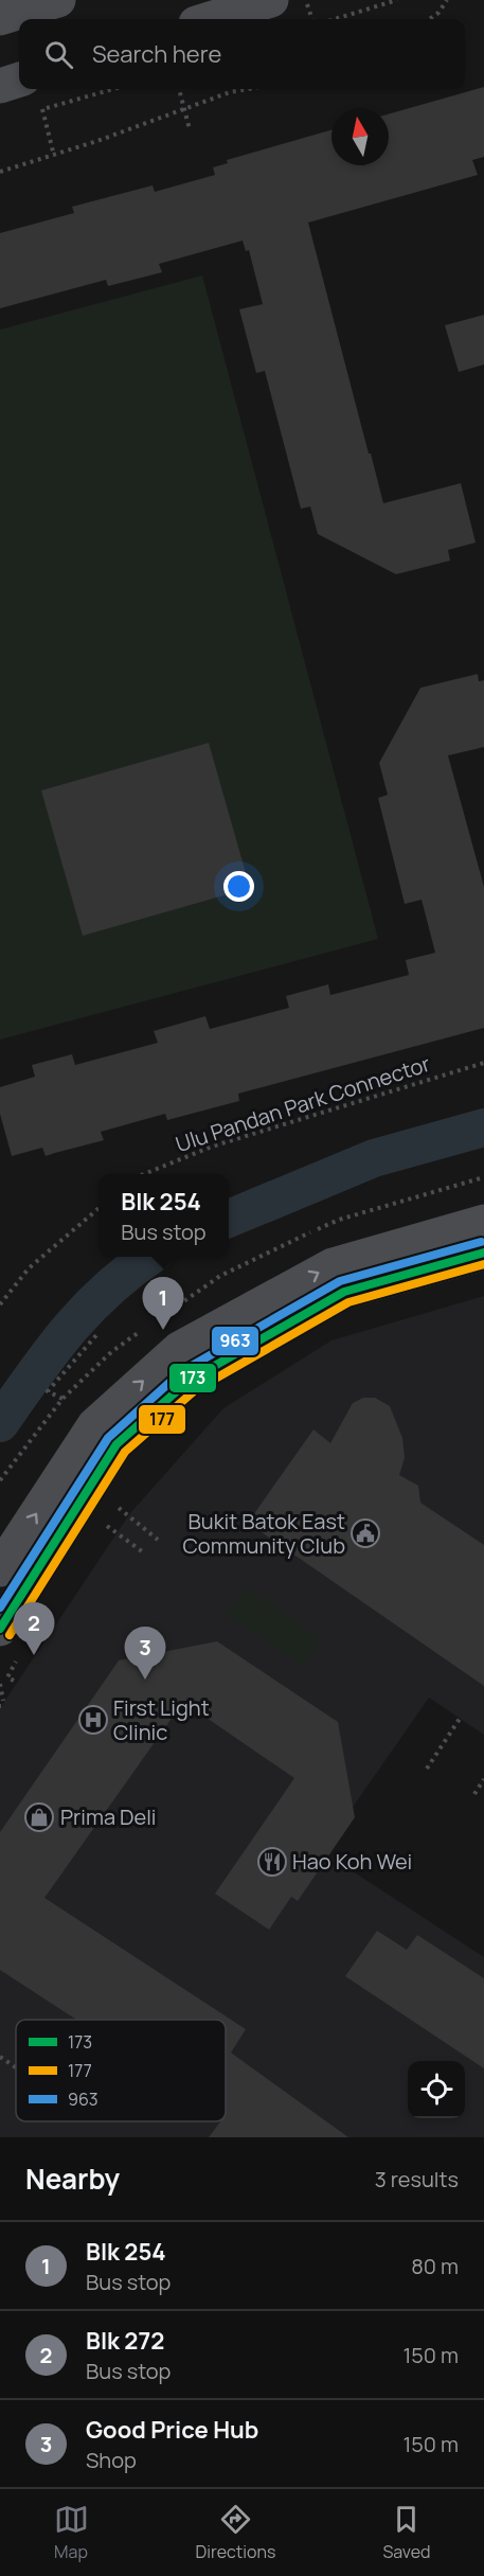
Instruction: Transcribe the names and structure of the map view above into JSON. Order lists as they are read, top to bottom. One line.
{"streets":{"path":["Ulu Pandan Park Connector"]},"places":{"public building":["Bukit Batok East Community Club"],"hospital":["First Light Clinic"],"shop":["Prima Deli"],"restaurant":["Hao Koh Wei"]},"lines":["transit line 963","transit line 173","transit line 177"],"legend":["173","177","963"],"north":"top","page":{"search":"Search here","popup":["Blk 254","Bus stop"],"pins":["1","2","3"],"heading":["Nearby","3 results"],"list":[{"mark":"1","name":"Blk 254","note":"Bus stop","value":"80 m"},{"mark":"2","name":"Blk 272","note":"Bus stop","value":"150 m"},{"mark":"3","name":"Good Price Hub","note":"Shop","value":"150 m"}],"nav":["Map","Directions","Saved"]}}
